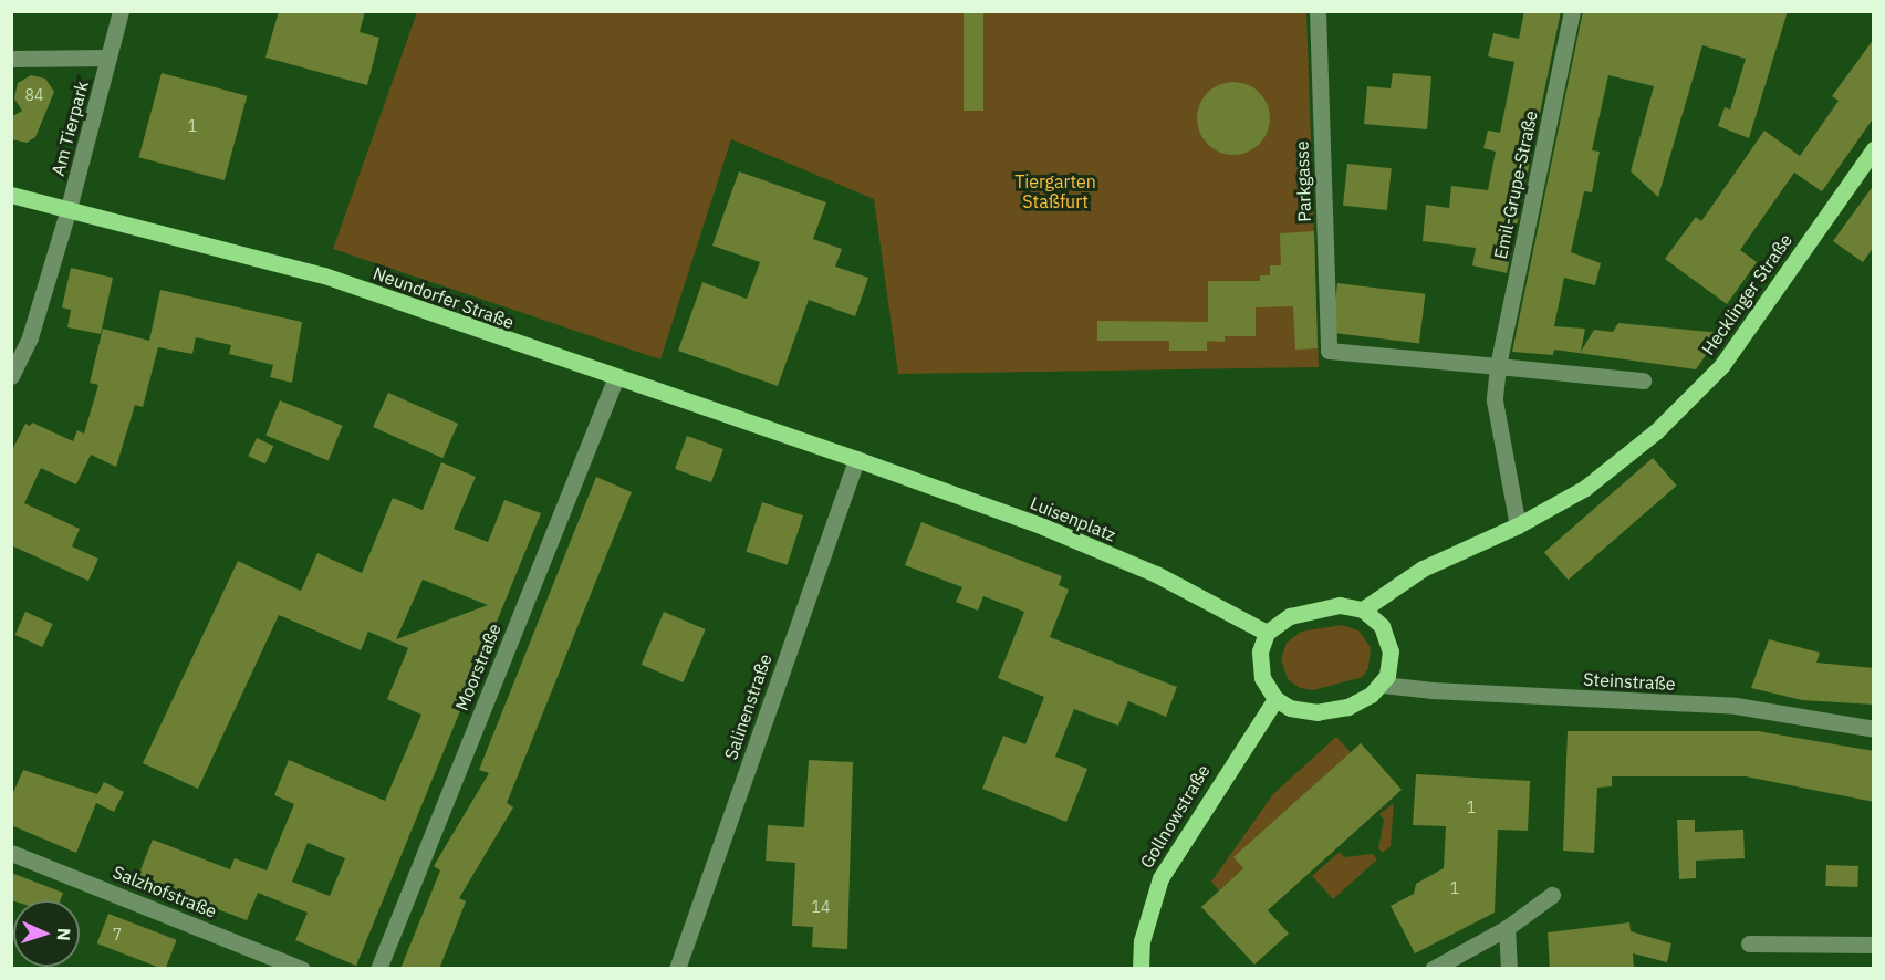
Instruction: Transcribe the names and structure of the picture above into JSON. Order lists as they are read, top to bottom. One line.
{"streets":{"main road":["Hecklinger Straße","Neundorfer Straße","Luisenplatz","Gollnowstraße"],"street":["Am Tierpark","Parkgasse","Emil-Grupe-Straße","Moorstraße","Steinstraße","Salinenstraße","Salzhofstraße"]},"crossings":[["Am Tierpark","Neundorfer Straße"],["Parkgasse","Emil-Grupe-Straße"],["Hecklinger Straße","Luisenplatz"],["Hecklinger Straße","Steinstraße"],["Hecklinger Straße","Gollnowstraße"],["Neundorfer Straße","Luisenplatz"],["Neundorfer Straße","Moorstraße"],["Neundorfer Straße","Salinenstraße"],["Luisenplatz","Steinstraße"],["Luisenplatz","Salinenstraße"],["Luisenplatz","Gollnowstraße"],["Steinstraße","Gollnowstraße"]],"parks":["Tiergarten Staßfurt"],"house_numbers":["84","1","1","1","14","7"],"north":"right"}
